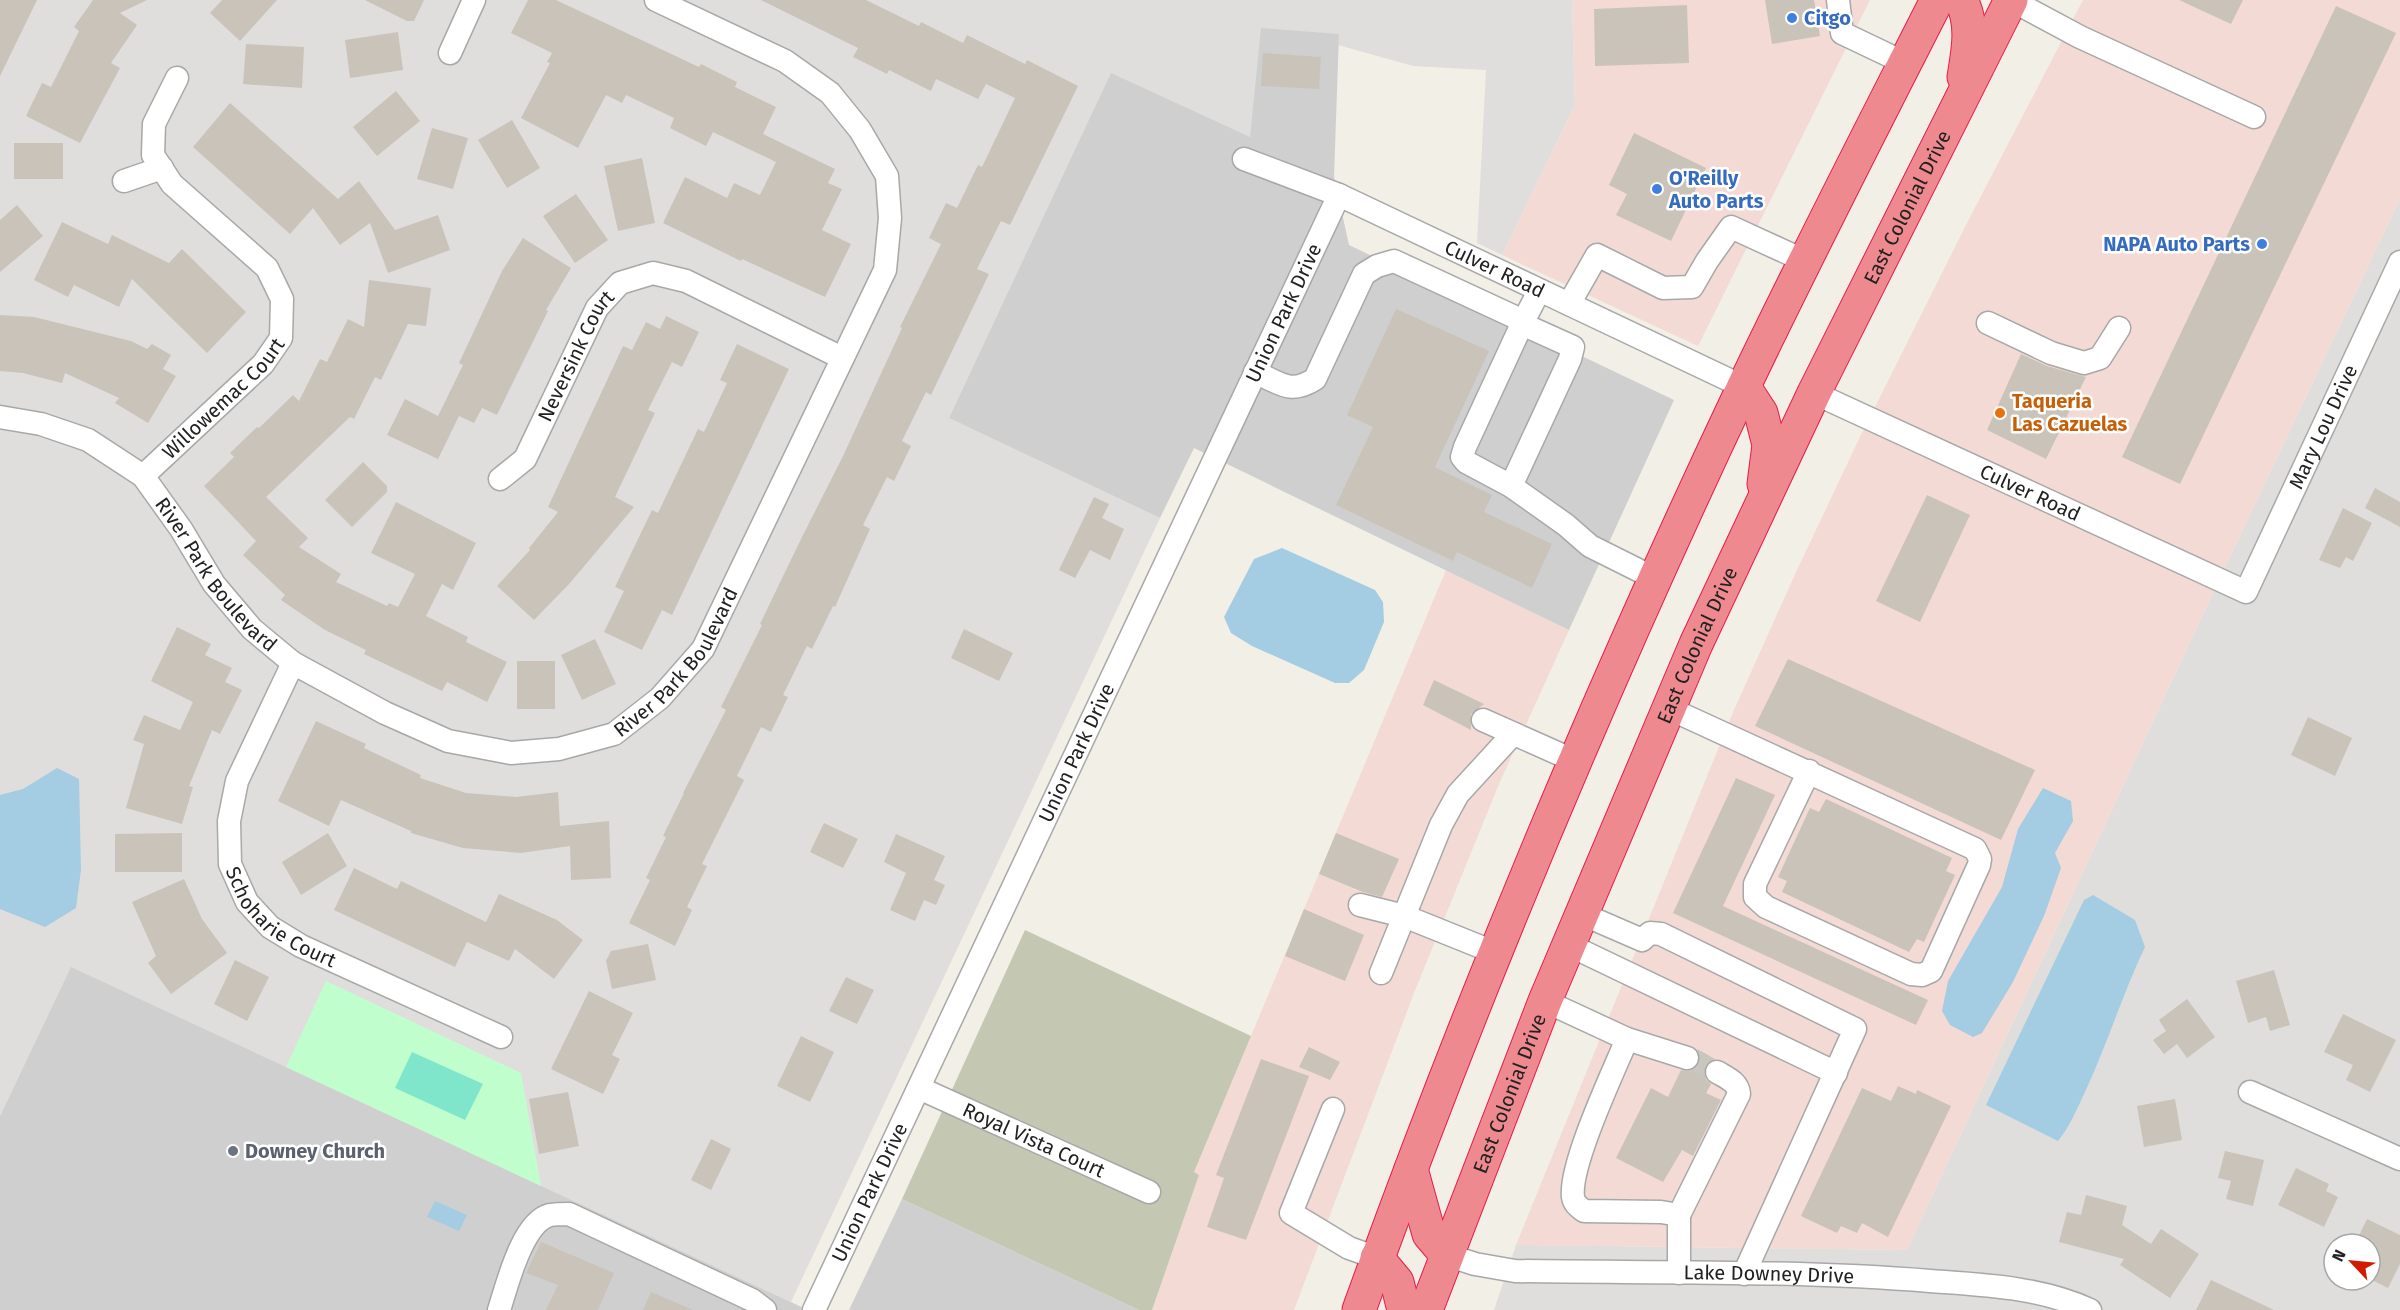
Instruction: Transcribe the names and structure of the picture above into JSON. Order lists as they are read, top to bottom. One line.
{"streets":{"highway":["East Colonial Drive"],"street":["Culver Road","Union Park Drive","Neversink Court","Willowemac Court","Mary Lou Drive","River Park Boulevard","Schoharie Court","Royal Vista Court","Lake Downey Drive"]},"crossings":[["East Colonial Drive","Culver Road"],["East Colonial Drive","Lake Downey Drive"],["Culver Road","Union Park Drive"],["Culver Road","Mary Lou Drive"],["Union Park Drive","Royal Vista Court"],["Neversink Court","River Park Boulevard"],["Willowemac Court","River Park Boulevard"],["River Park Boulevard","Schoharie Court"]],"places":["Citgo","O'Reilly Auto Parts","NAPA Auto Parts","Taqueria Las Cazuelas","Downey Church"],"north":"top left"}
